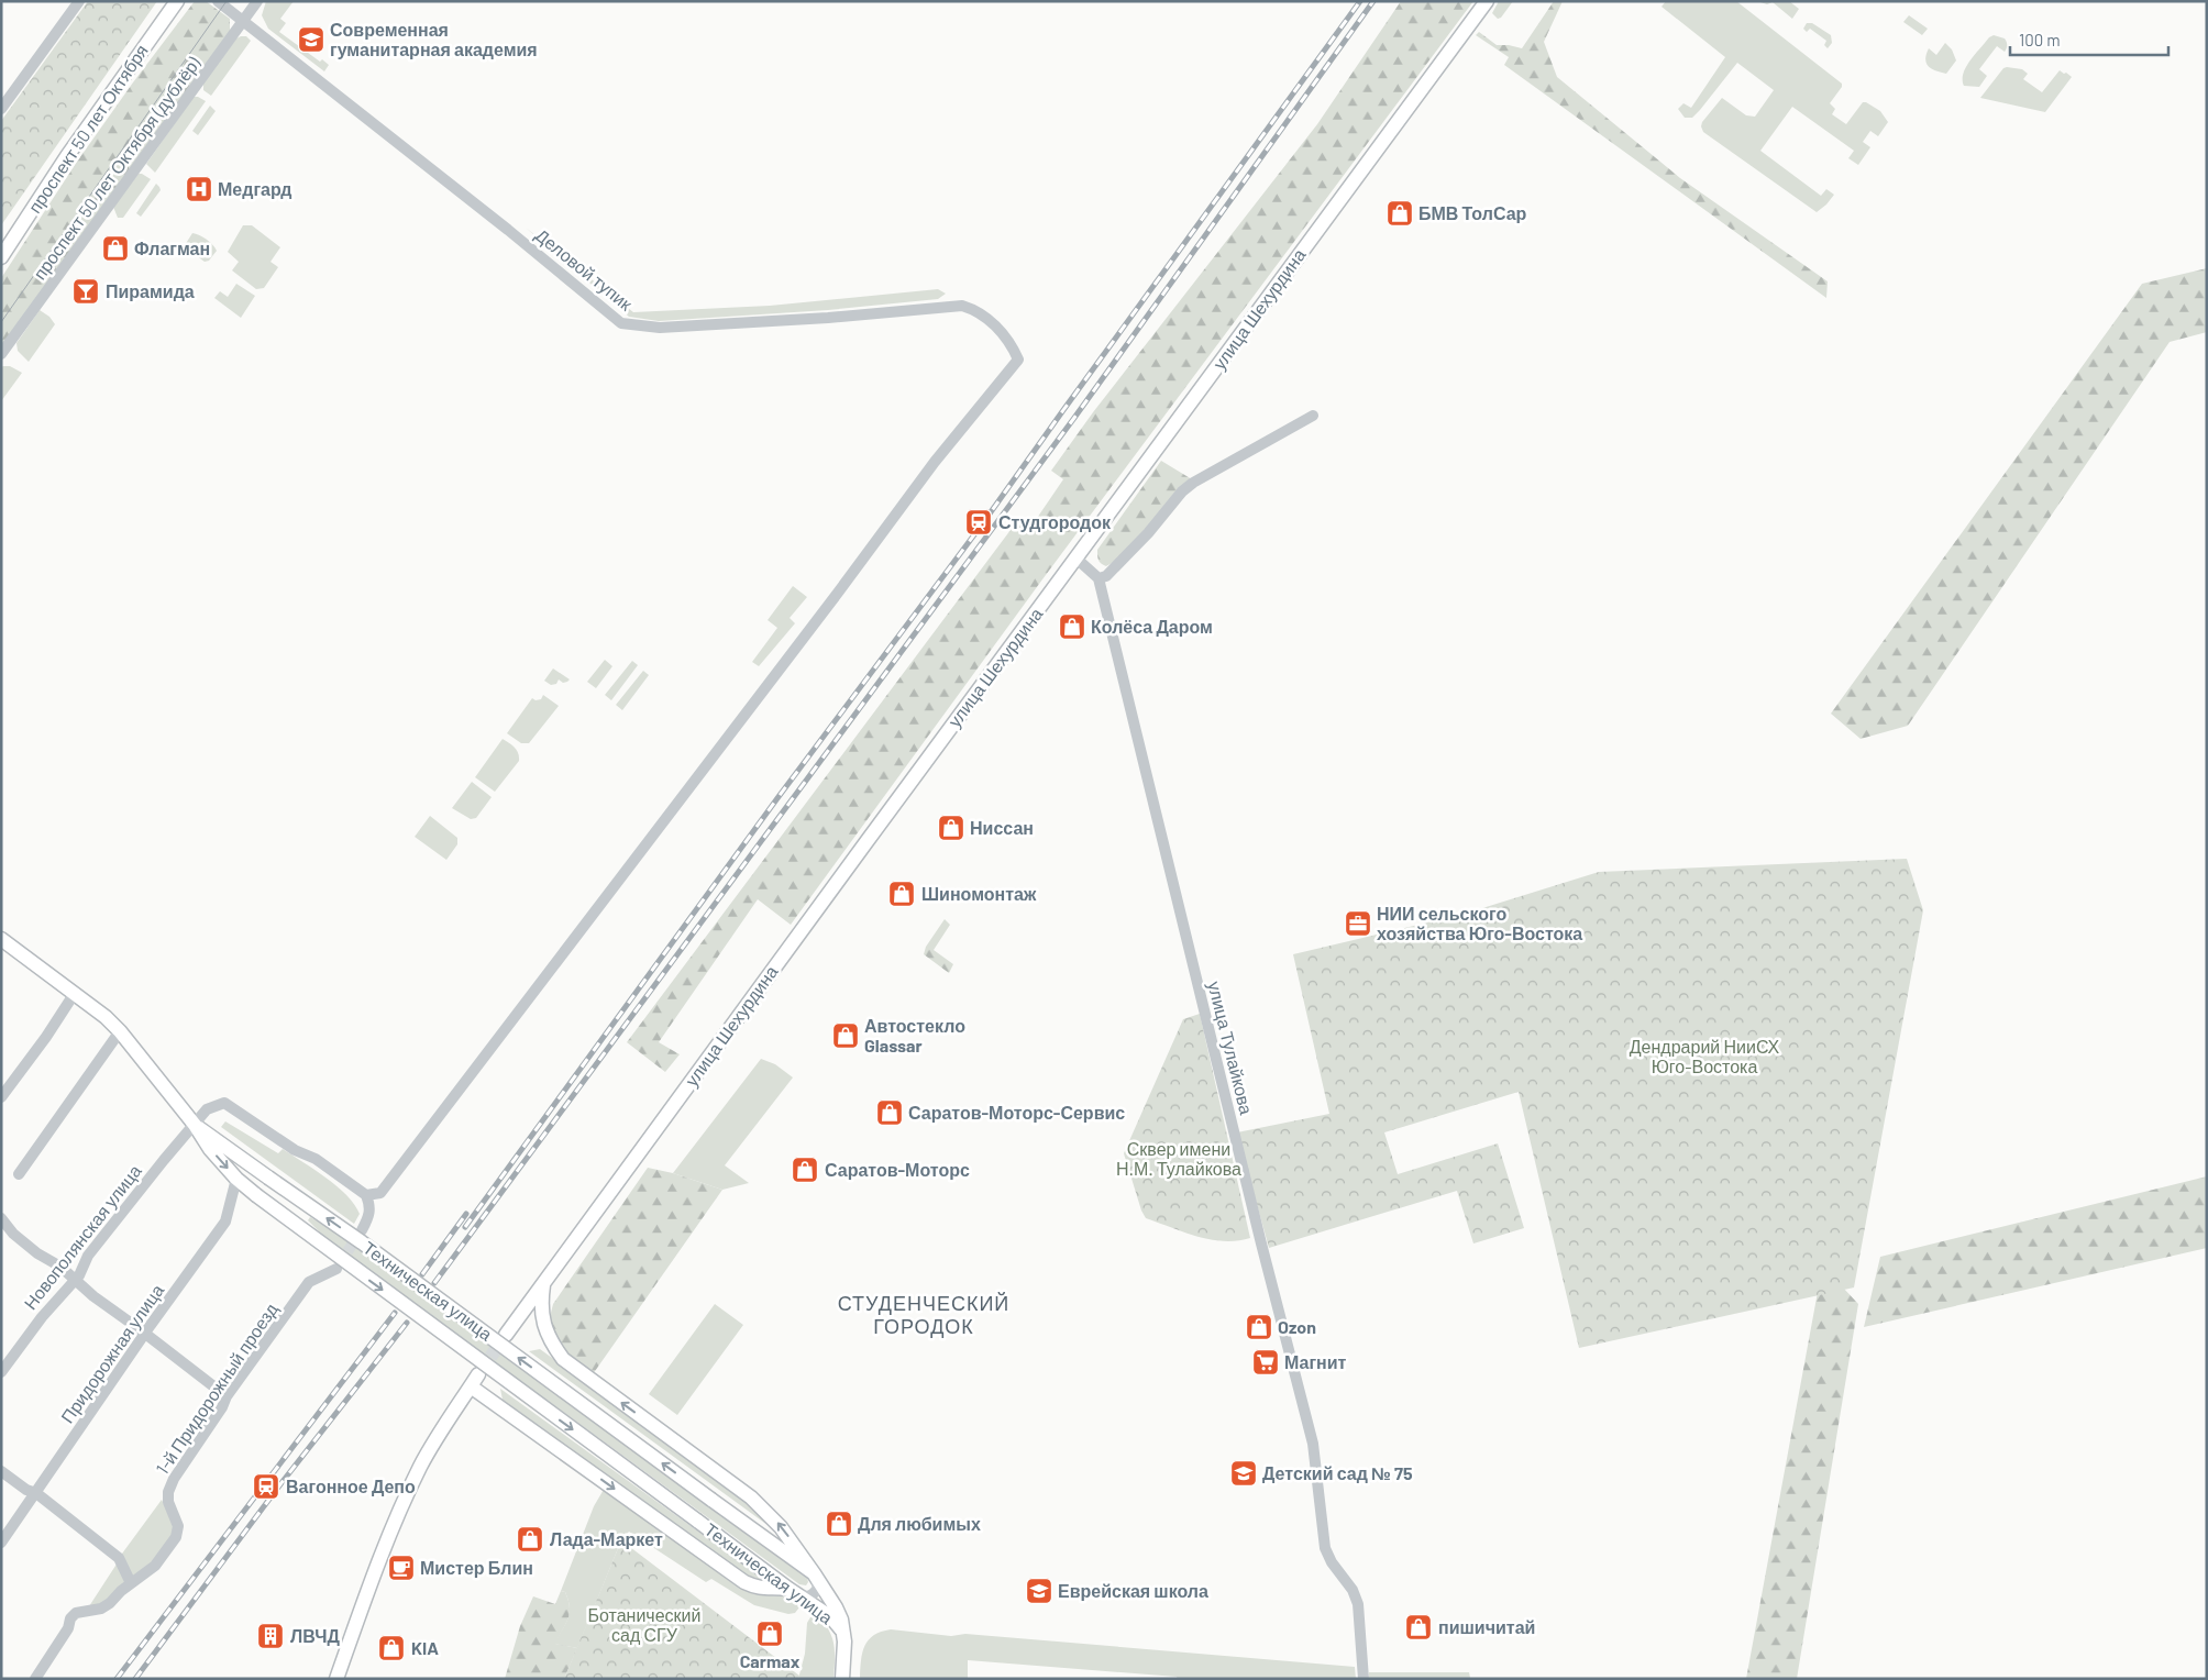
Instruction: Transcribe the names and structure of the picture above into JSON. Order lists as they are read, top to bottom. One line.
{"streets":{"main road":["проспект 50 лет Октября","улица Шехурдина","Техническая улица"],"street":["проспект 50 лет Октября (дублёр)","Деловой тупик","улица Тулайкова","Новополянская улица","Придорожная улица","1-й Придорожный проезд"]},"crossings":[["проспект 50 лет Октября (дублёр)","Деловой тупик"],["Деловой тупик","Новополянская улица"],["Новополянская улица","Техническая улица"],["Техническая улица","Придорожная улица"]],"districts":["СТУДЕНЧЕСКИЙ ГОРОДОК"],"parks":["Дендрарий НииСХ Юго-Востока","Сквер имени Н.М. Тулайкова","Ботанический сад СГУ"],"places":{"school or university":["Современная гуманитарная академия","Детский сад № 75","Еврейская школа"],"hospital":["Медгард"],"shop":["БМВ ТолСар","Флагман","Колёса Даром","Ниссан","Шиномонтаж","Автостекло Glassar","Саратов-Моторс-Сервис","Саратов-Моторс","Ozon","Для любимых","Лада-Маркет","пишичитай","Carmax","KIA"],"bar":["Пирамида"],"station":["Студгородок","Вагонное Депо"],"office":["НИИ сельского хозяйства Юго-Востока"],"supermarket":["Магнит"],"cafe":["Мистер Блин"],"building":["ЛВЧД"]},"scale_bar":"100 m"}
